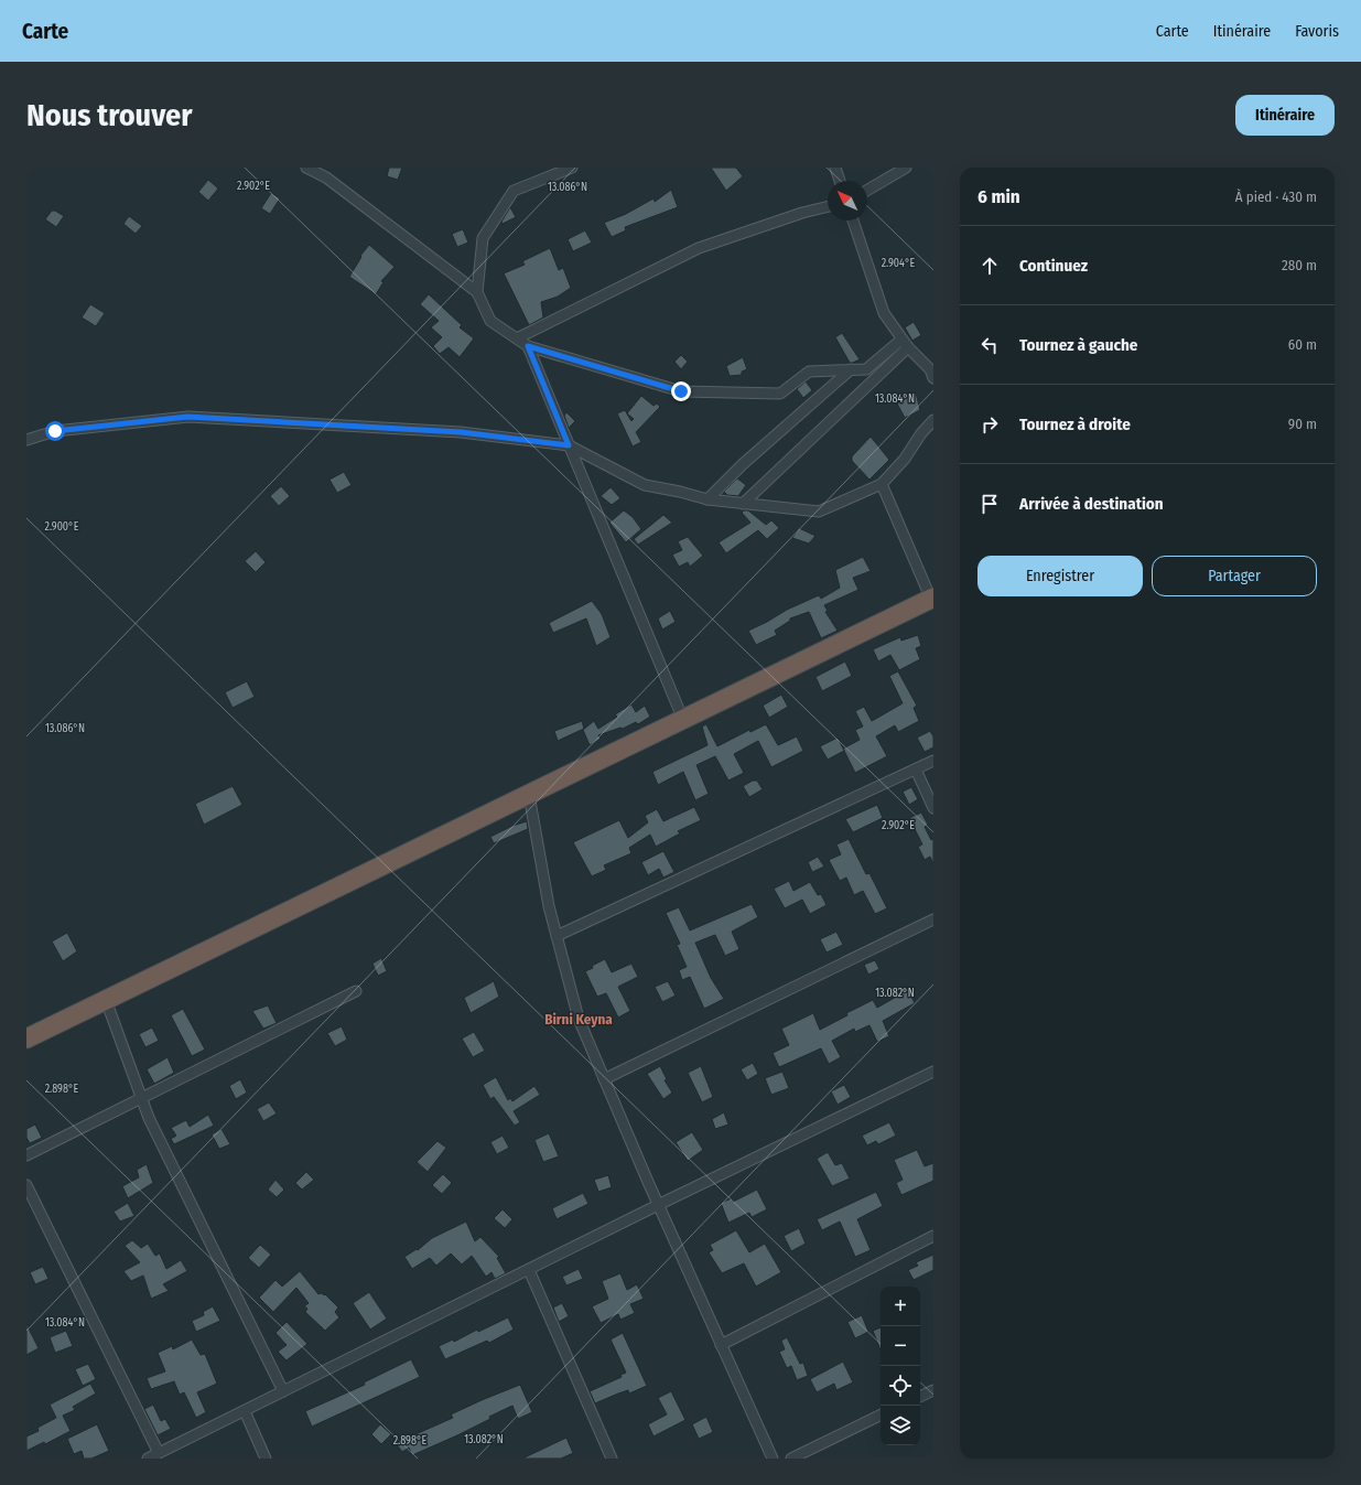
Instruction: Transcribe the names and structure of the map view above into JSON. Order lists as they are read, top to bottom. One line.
{"districts":["Birni Keyna"],"north":"top left","page":{"header":"Carte","nav":["Carte","Itinéraire","Favoris"],"buttons":["Itinéraire",["Enregistrer","Partager"]],"title":"Nous trouver","heading":["6 min","À pied · 430 m"],"list":[["Continuez","280 m"],["Tournez à gauche","60 m"],["Tournez à droite","90 m"],"Arrivée à destination"],"map_buttons":["+","−"]},"coordinates":["2.902°E","13.086°N","2.904°E","13.084°N","2.900°E","13.082°N","2.898°E"]}
